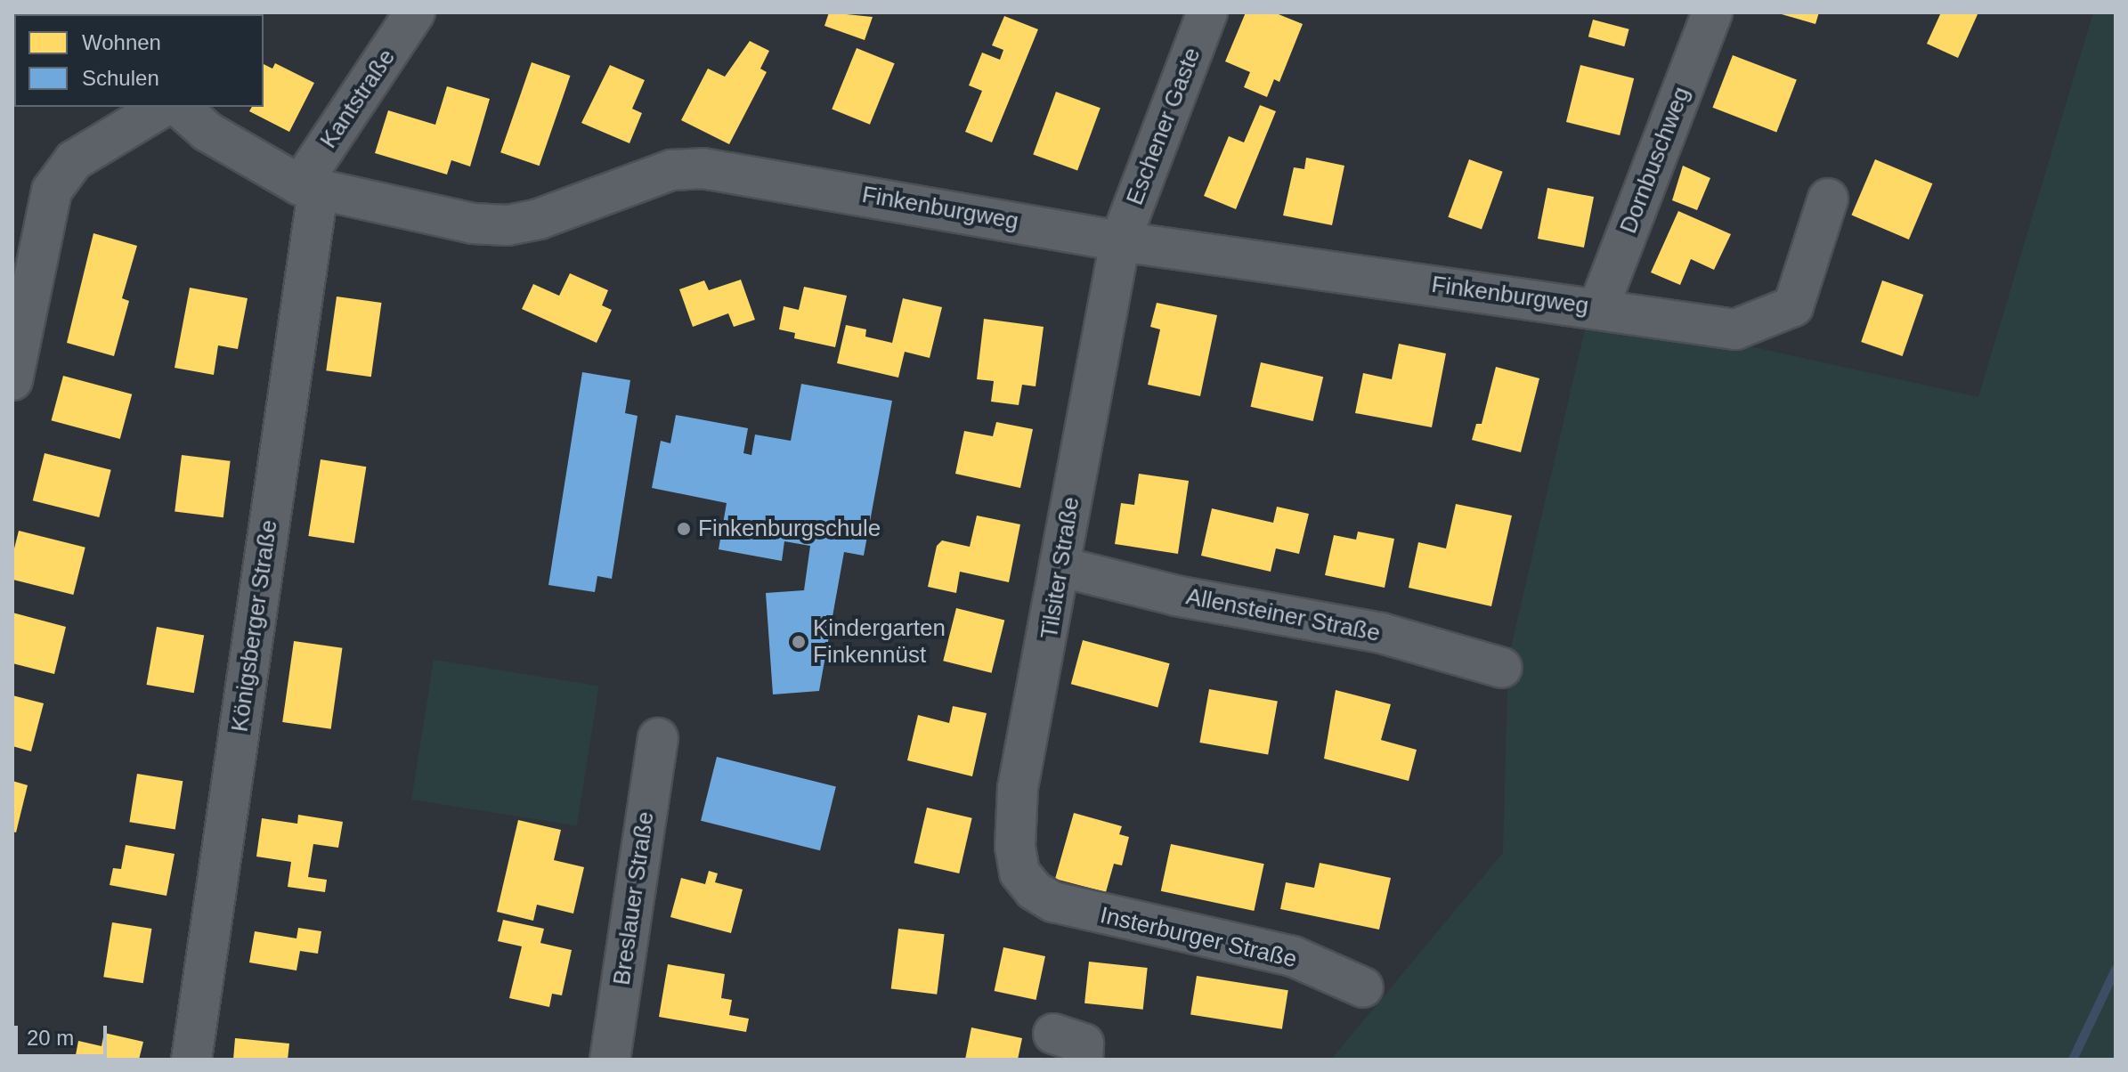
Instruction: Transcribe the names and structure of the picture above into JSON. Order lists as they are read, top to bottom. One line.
{"streets":{"street":["Kantstraße","Eschener Gaste","Dornbuschweg","Finkenburgweg","Tilsiter Straße","Allensteiner Straße","Königsberger Straße","Breslauer Straße","Insterburger Straße"]},"crossings":[["Kantstraße","Finkenburgweg"],["Kantstraße","Königsberger Straße"],["Eschener Gaste","Finkenburgweg"],["Eschener Gaste","Tilsiter Straße"],["Dornbuschweg","Finkenburgweg"],["Finkenburgweg","Tilsiter Straße"],["Finkenburgweg","Königsberger Straße"],["Tilsiter Straße","Allensteiner Straße"],["Tilsiter Straße","Insterburger Straße"]],"places":["Finkenburgschule","Kindergarten Finkennüst"],"legend":["Wohnen","Schulen"],"scale_bar":"20 m"}
